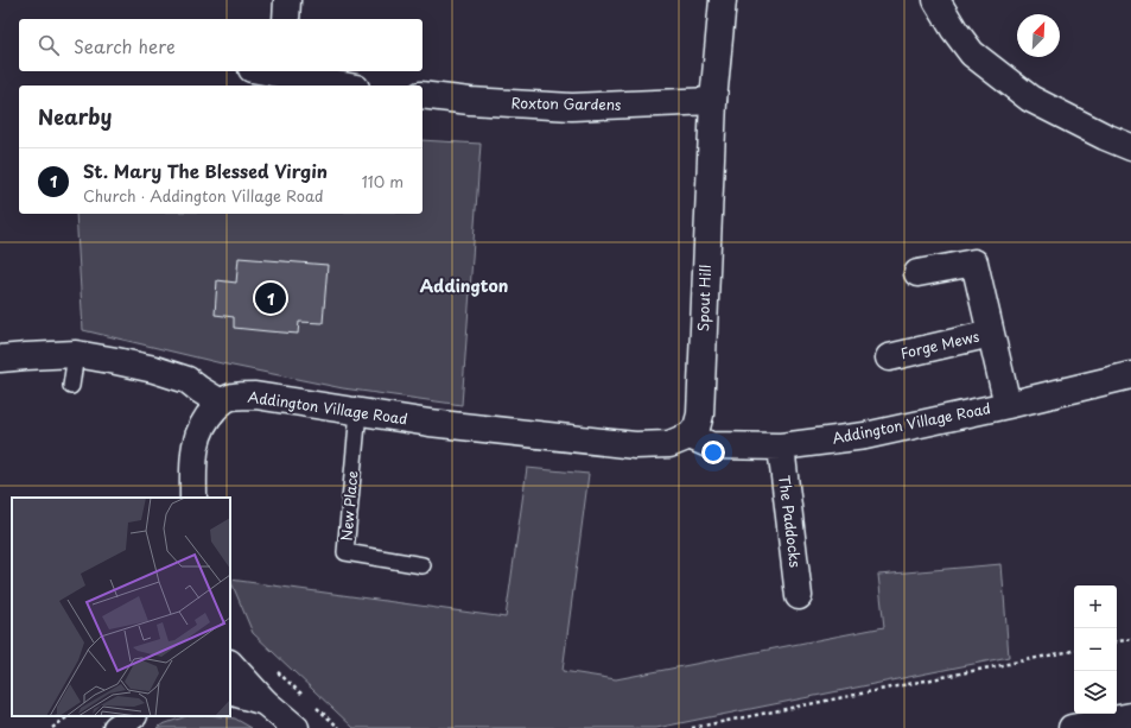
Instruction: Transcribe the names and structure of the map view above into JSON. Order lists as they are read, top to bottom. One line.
{"streets":{"street":["Roxton Gardens","Spout Hill","Forge Mews","Addington Village Road","The Paddocks"],"lane":["New Place"]},"crossings":[["Roxton Gardens","Spout Hill"],["Spout Hill","Addington Village Road"],["Forge Mews","Addington Village Road"],["Addington Village Road","New Place"],["Addington Village Road","The Paddocks"]],"districts":["Addington"],"north":"top right","page":{"search":"Search here","heading":"Nearby","list":[{"mark":"1","name":"St. Mary The Blessed Virgin","note":"Church · Addington Village Road","value":"110 m"}],"pins":"1","map_buttons":["+","−"]}}
